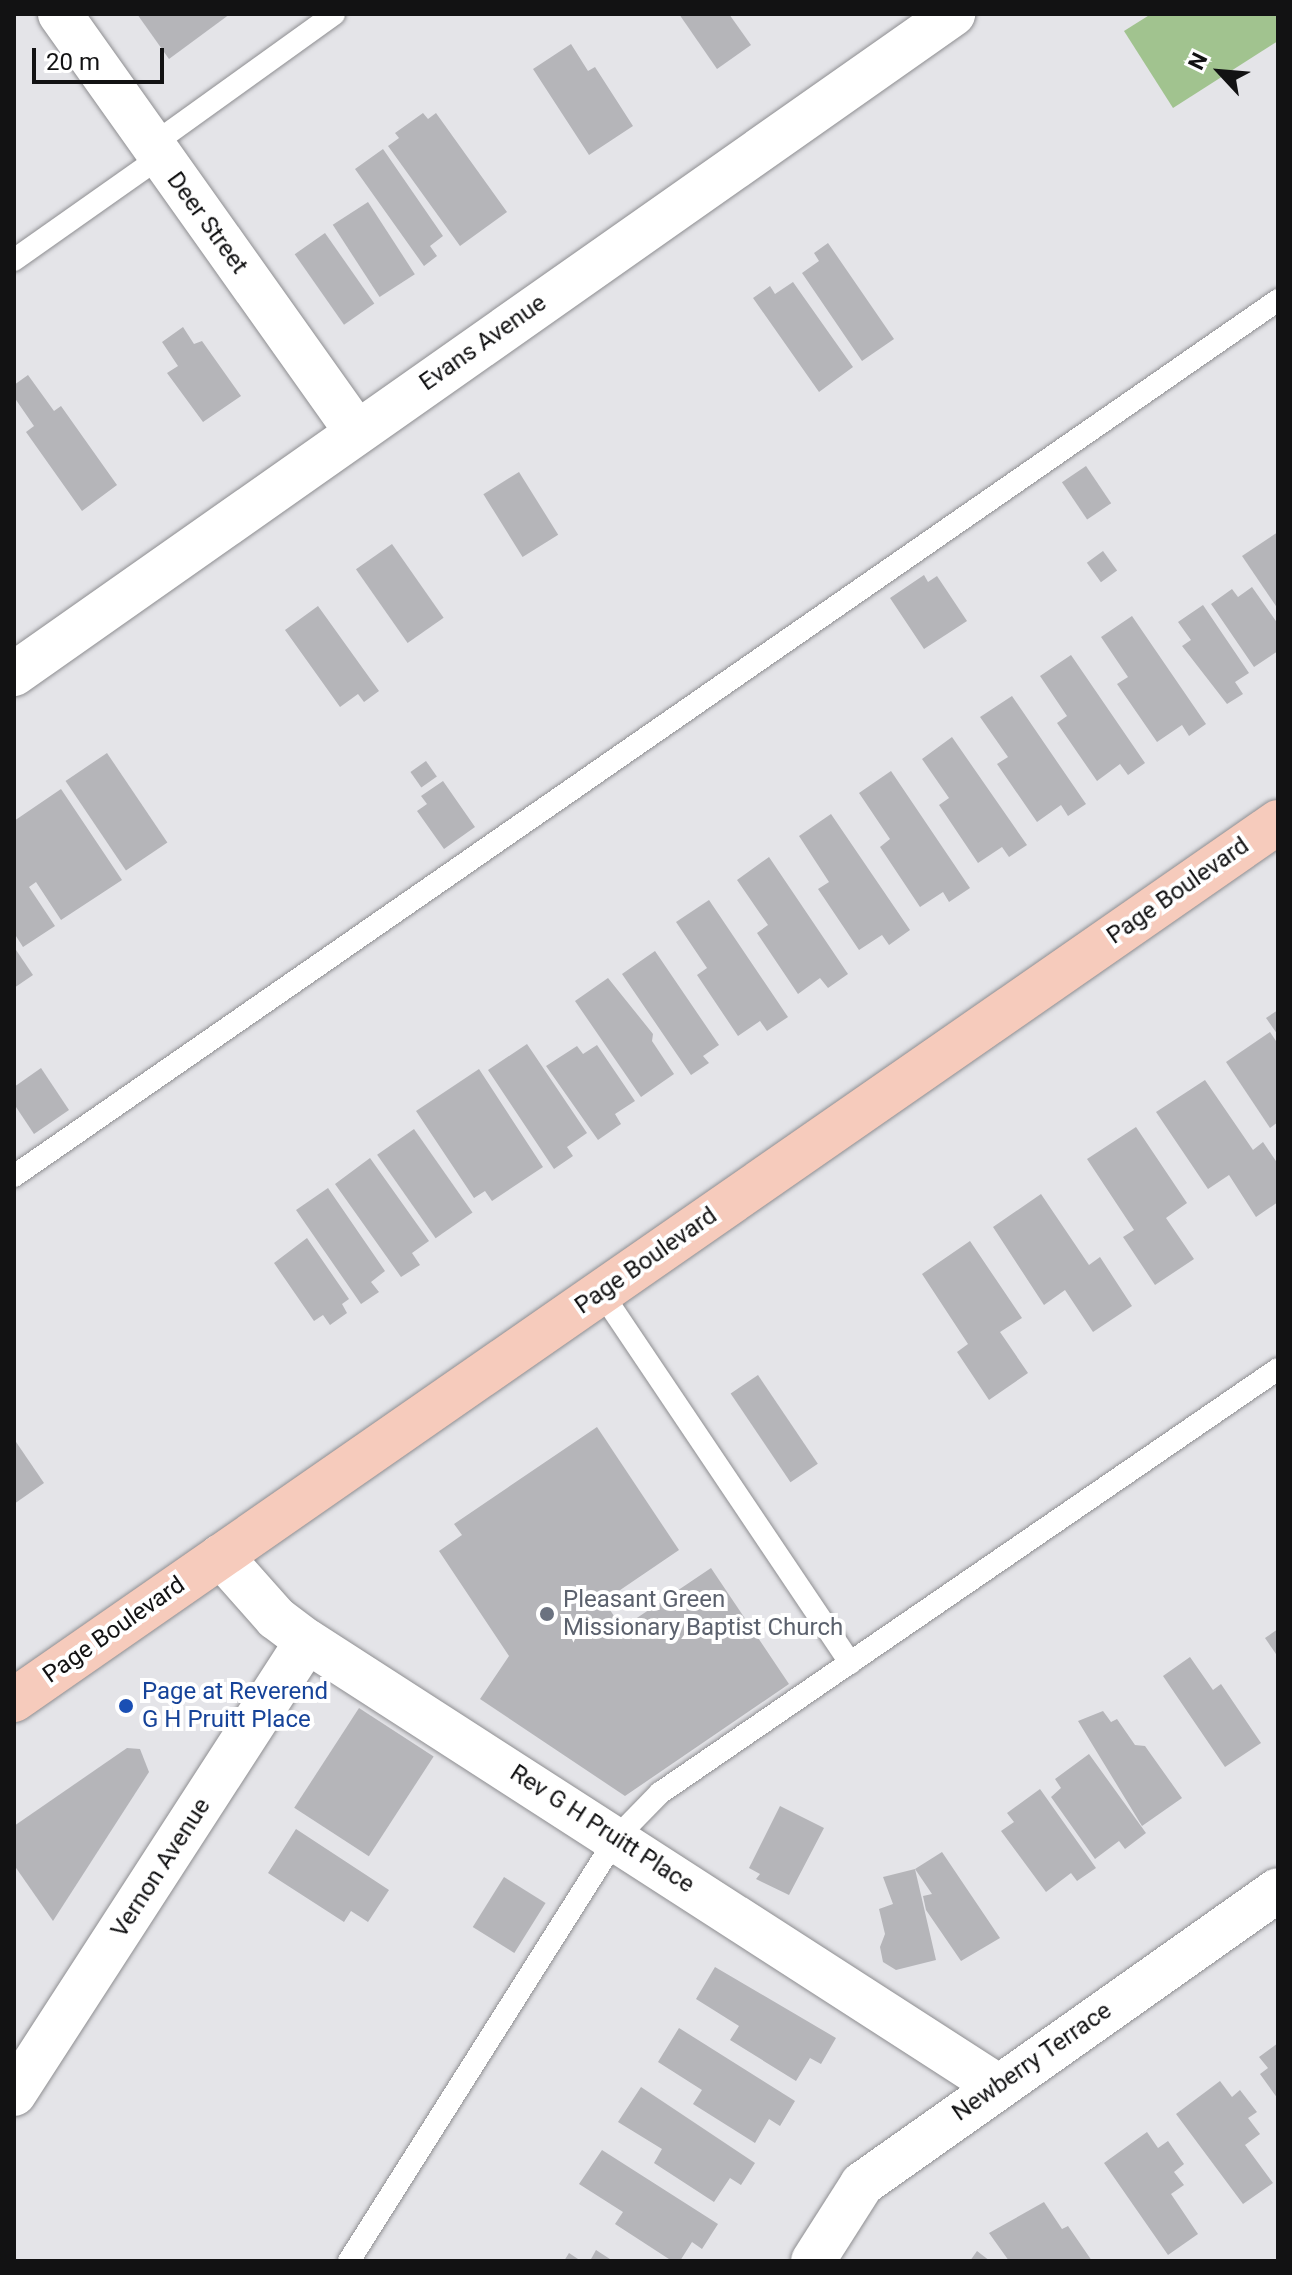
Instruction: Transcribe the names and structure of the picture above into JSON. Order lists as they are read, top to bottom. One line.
{"streets":{"main road":["Page Boulevard"],"street":["Deer Street","Evans Avenue","Rev G H Pruitt Place","Vernon Avenue","Newberry Terrace"]},"crossings":[["Deer Street","Evans Avenue"],["Page Boulevard","Rev G H Pruitt Place"],["Rev G H Pruitt Place","Vernon Avenue"],["Rev G H Pruitt Place","Newberry Terrace"]],"places":["Pleasant Green Missionary Baptist Church","Page at Reverend G H Pruitt Place"],"scale_bar":"20 m","north":"top left"}
